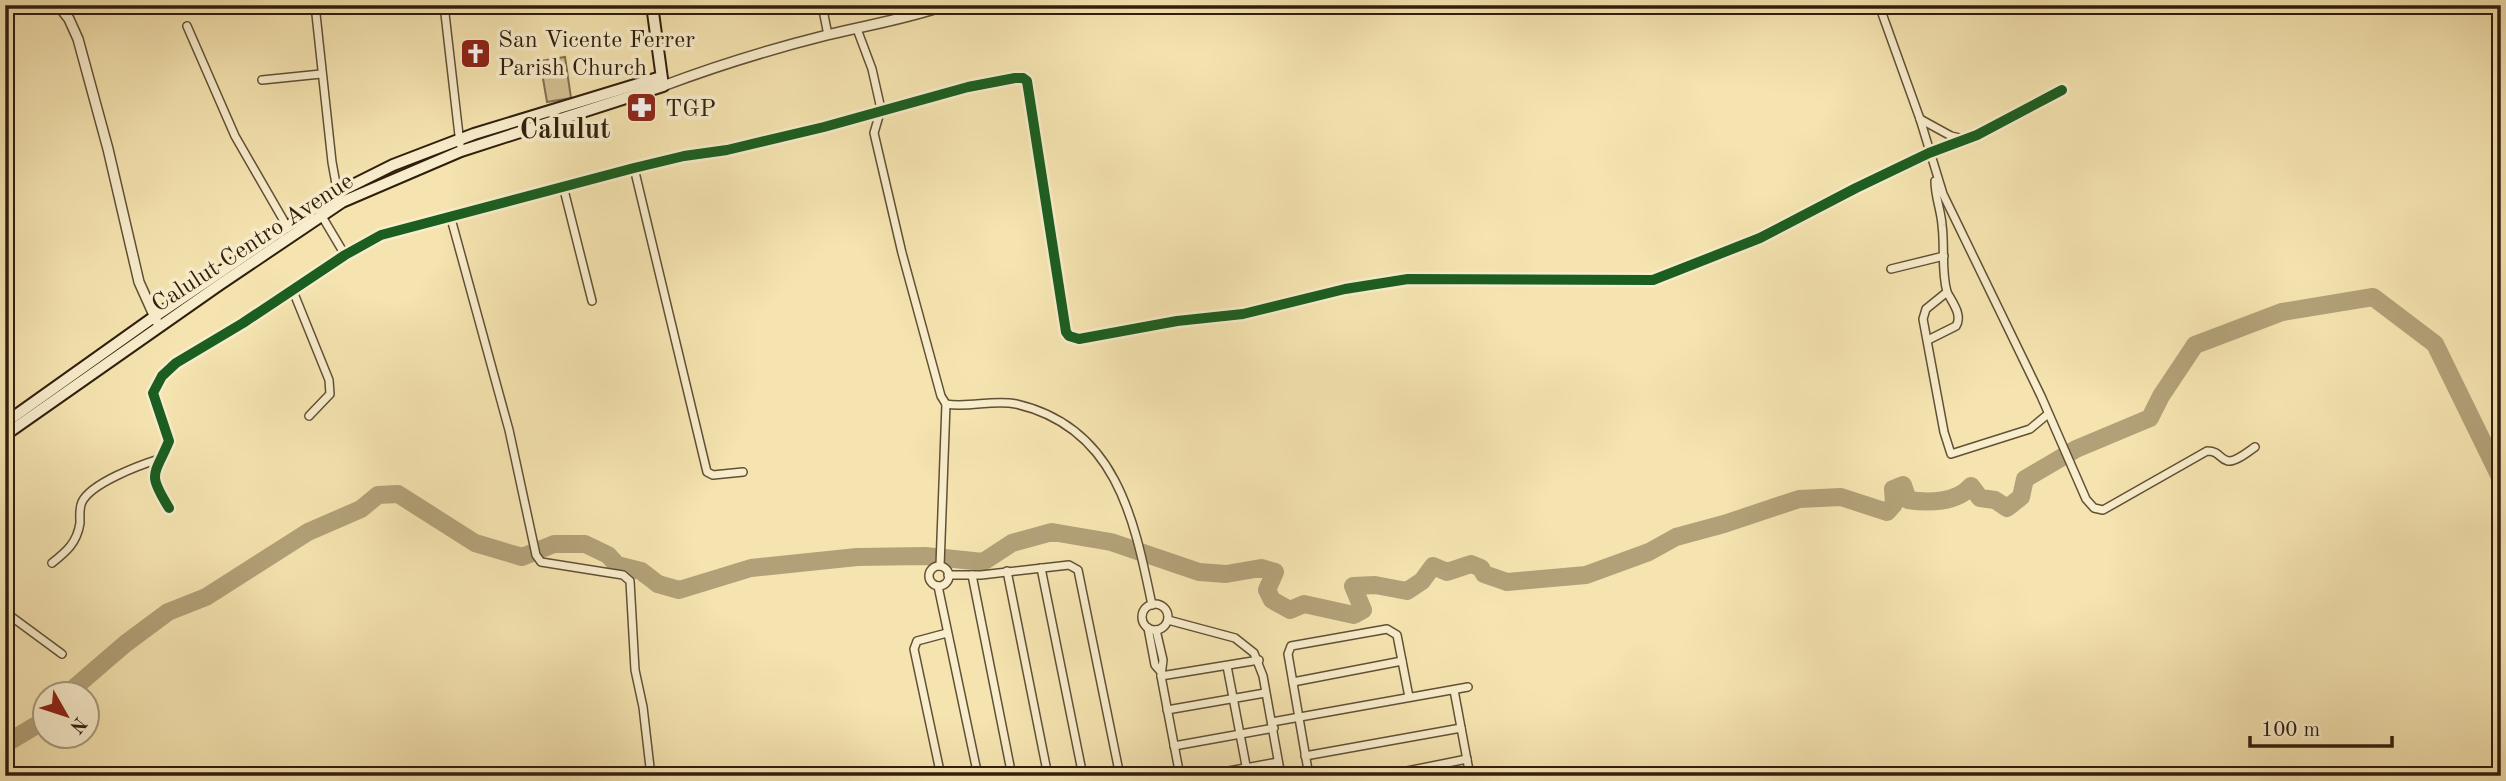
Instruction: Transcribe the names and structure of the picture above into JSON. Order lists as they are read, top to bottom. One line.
{"streets":{"main road":["Calulut Centro Avenue"]},"districts":["Calulut"],"places":{"church":["San Vicente Ferrer Parish Church"],"pharmacy":["TGP"]},"scale_bar":"100 m","north":"bottom right"}
